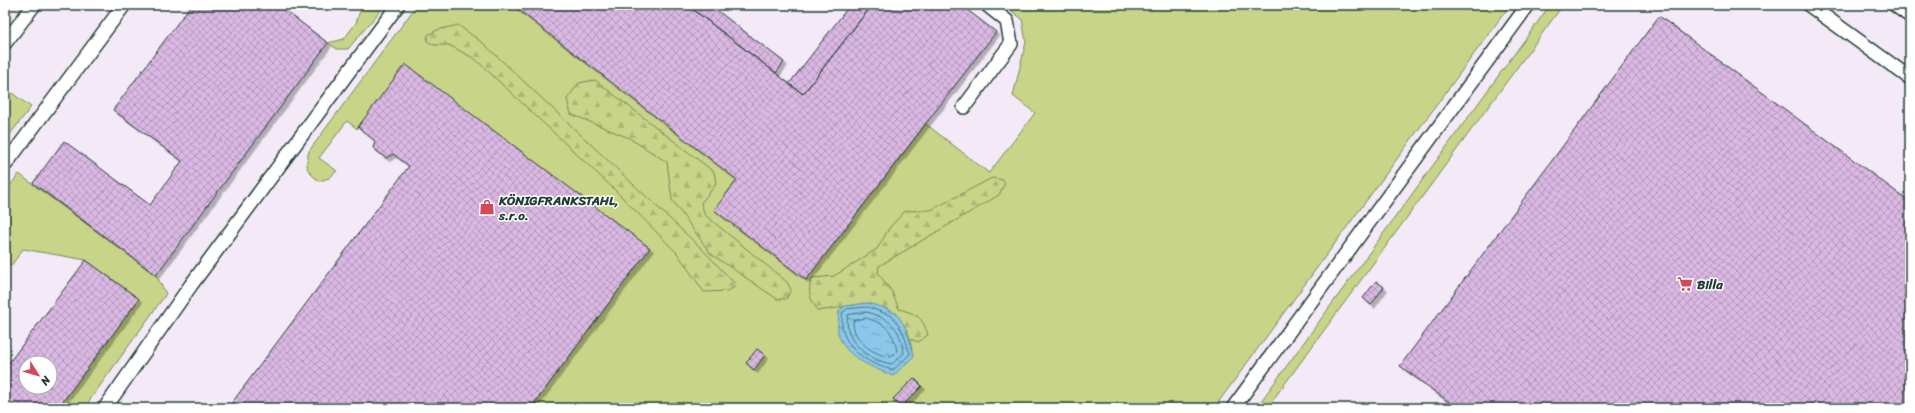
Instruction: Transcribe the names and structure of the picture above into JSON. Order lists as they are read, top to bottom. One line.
{"places":{"shop":["KÖNIGFRANKSTAHL, s.r.o."],"supermarket":["Billa"]},"north":"bottom right"}
